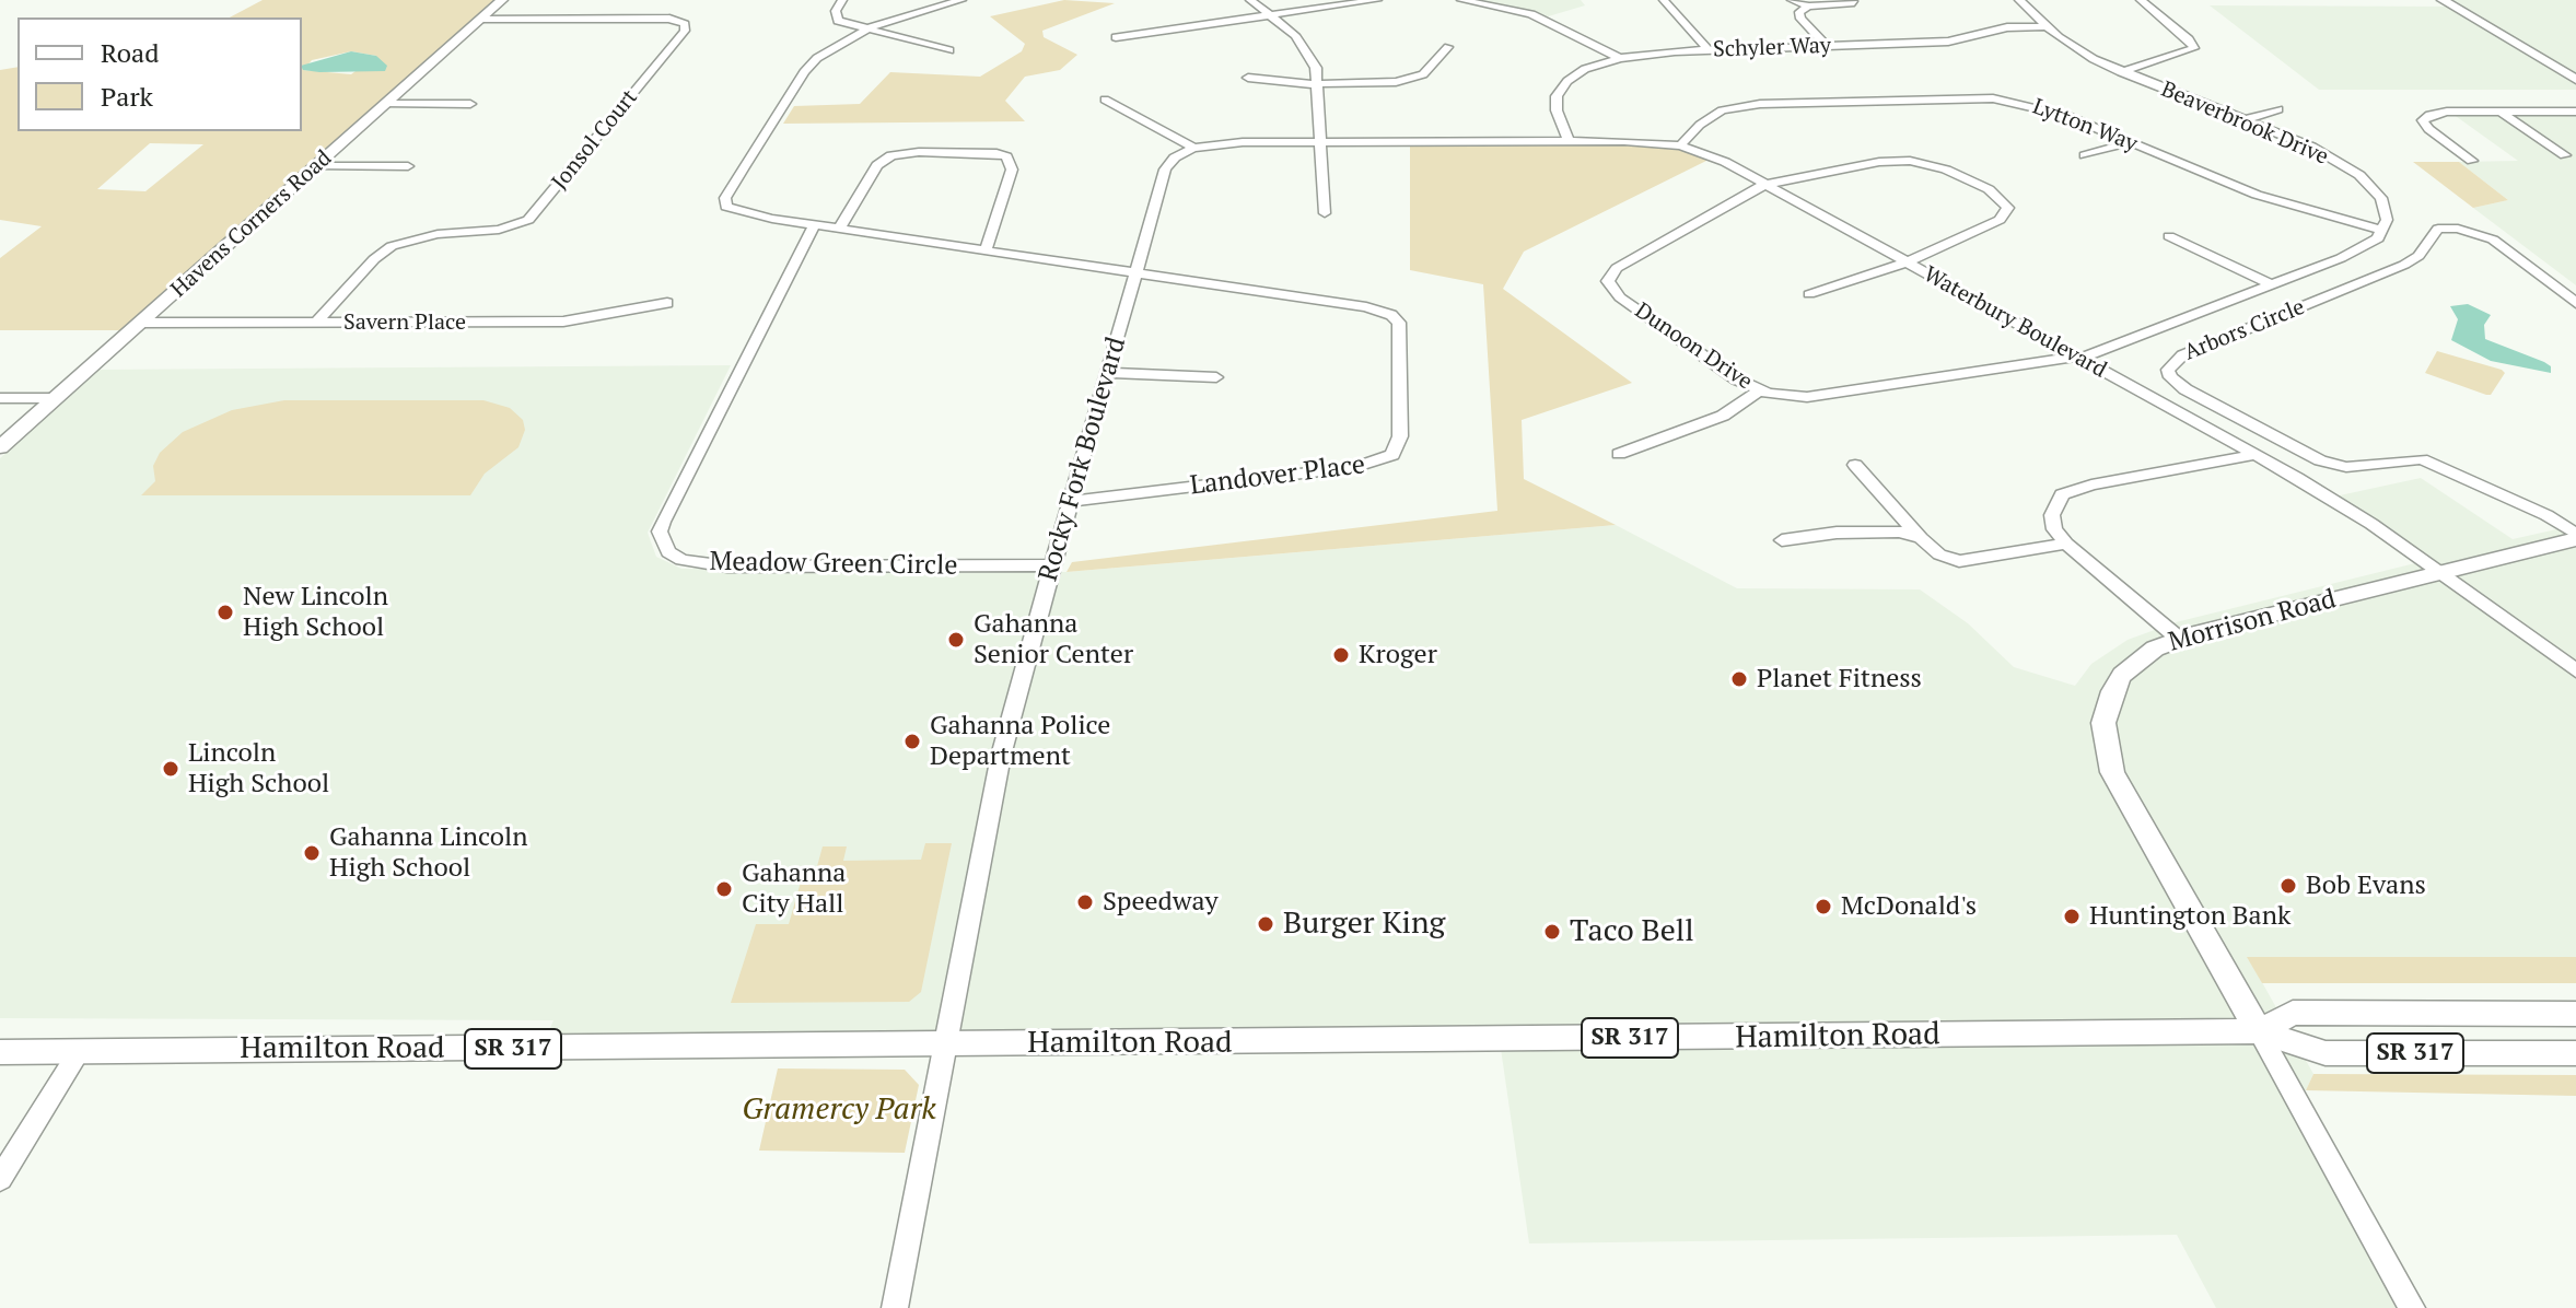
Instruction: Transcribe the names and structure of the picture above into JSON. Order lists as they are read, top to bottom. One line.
{"streets":{"main road":["Havens Corners Road","Morrison Road","Hamilton Road","SR 317"],"street":["Schyler Way","Beaverbrook Drive","Lytton Way","Jonsol Court","Savern Place","Waterbury Boulevard","Arbors Circle","Dunoon Drive","Rocky Fork Boulevard","Landover Place","Meadow Green Circle"]},"crossings":[["Schyler Way","Beaverbrook Drive"],["Schyler Way","Waterbury Boulevard"],["Beaverbrook Drive","Lytton Way"],["Lytton Way","Waterbury Boulevard"],["Jonsol Court","Havens Corners Road"],["Jonsol Court","Savern Place"],["Havens Corners Road","Savern Place"],["Waterbury Boulevard","Dunoon Drive"],["Waterbury Boulevard","Rocky Fork Boulevard"],["Waterbury Boulevard","Morrison Road"],["Arbors Circle","Morrison Road"],["Rocky Fork Boulevard","Landover Place"],["Rocky Fork Boulevard","Meadow Green Circle"],["Rocky Fork Boulevard","Hamilton Road"],["Morrison Road","Hamilton Road"]],"parks":["Gramercy Park"],"places":["New Lincoln High School","Gahanna Senior Center","Kroger","Planet Fitness","Gahanna Police Department","Lincoln High School","Gahanna Lincoln High School","Bob Evans","Gahanna City Hall","Speedway","McDonald's","Huntington Bank","Burger King","Taco Bell"],"legend":["Road","Park"]}
